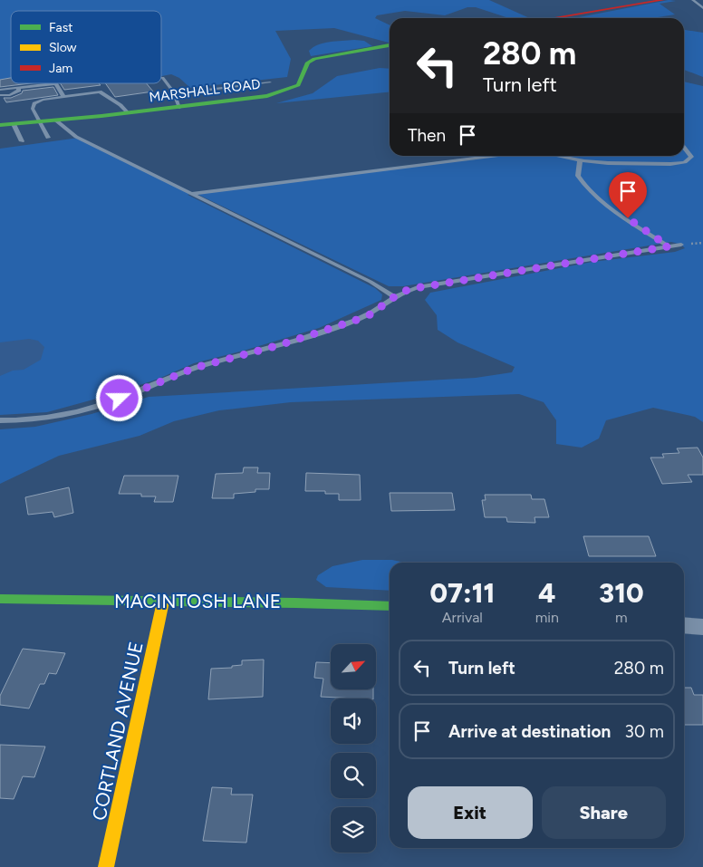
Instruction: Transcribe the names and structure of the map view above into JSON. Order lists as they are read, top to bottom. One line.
{"streets":{"street":["MARSHALL ROAD","MACINTOSH LANE","CORTLAND AVENUE"]},"crossings":[["MACINTOSH LANE","CORTLAND AVENUE"]],"legend":["Fast","Slow","Jam"],"north":"top right","page":{"turn":["280 m","Turn left"],"then":"Then","eta":["07:11","Arrival","4","min","310","m"],"list":[{"name":"Turn left","value":"280 m"},{"name":"Arrive at destination","value":"30 m"}],"buttons":["Exit","Share"]}}
